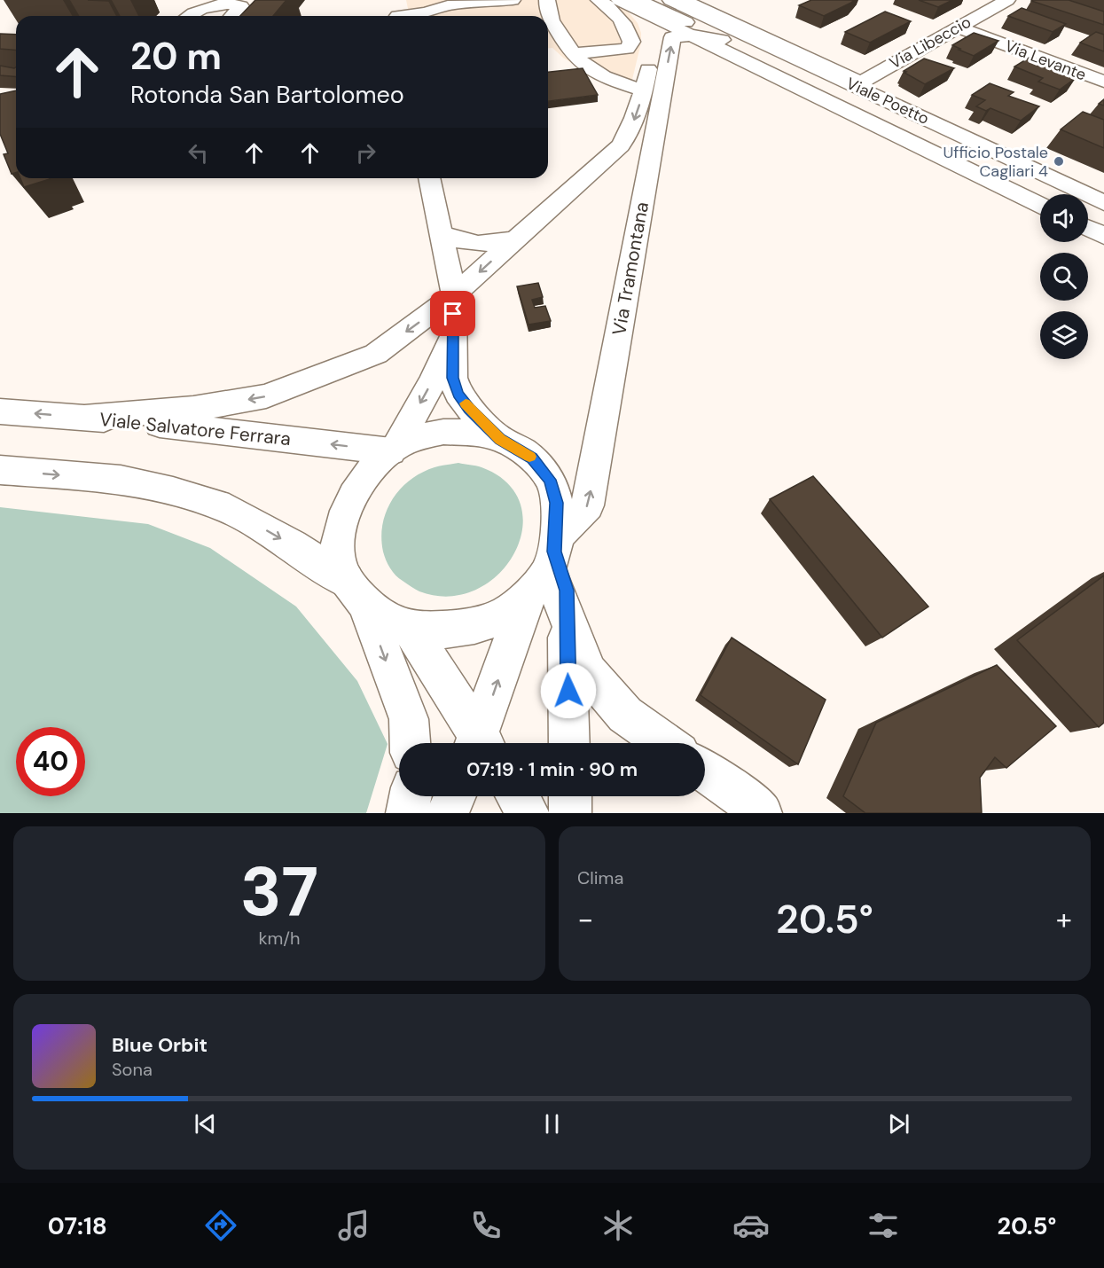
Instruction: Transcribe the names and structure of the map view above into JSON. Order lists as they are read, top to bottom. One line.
{"streets":{"main road":["Via Libeccio","Via Levante","Viale Poetto","Via Tramontana","Viale Salvatore Ferrara"]},"crossings":[["Via Libeccio","Via Levante"],["Via Libeccio","Viale Poetto"]],"places":["Ufficio Postale Cagliari 4"],"page":{"turn":["20 m","Rotonda San Bartolomeo"],"limit":"40","trip":"07:19 · 1 min · 90 m","tile":[["37","km/h"],"Clima"],"heat":["−","20.5°","+"],"song":["Blue Orbit","Sona"],"tabs":["07:18","20.5°"]}}
